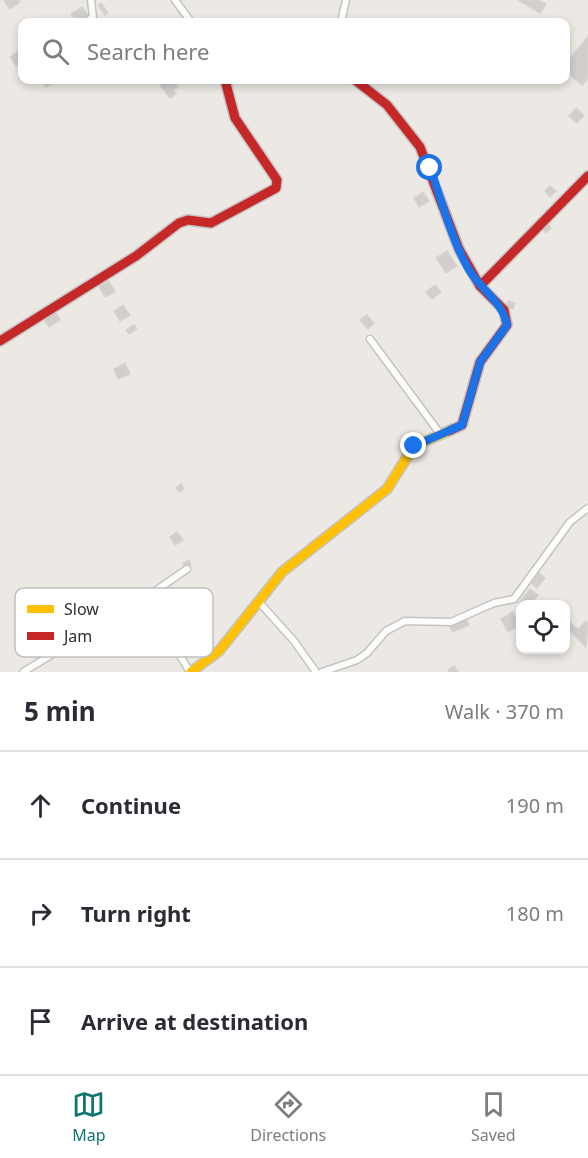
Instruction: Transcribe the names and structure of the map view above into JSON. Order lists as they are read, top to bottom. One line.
{"legend":["Slow","Jam"],"page":{"search":"Search here","heading":["5 min","Walk · 370 m"],"list":[["Continue","190 m"],["Turn right","180 m"],"Arrive at destination"],"nav":["Map","Directions","Saved"]}}
